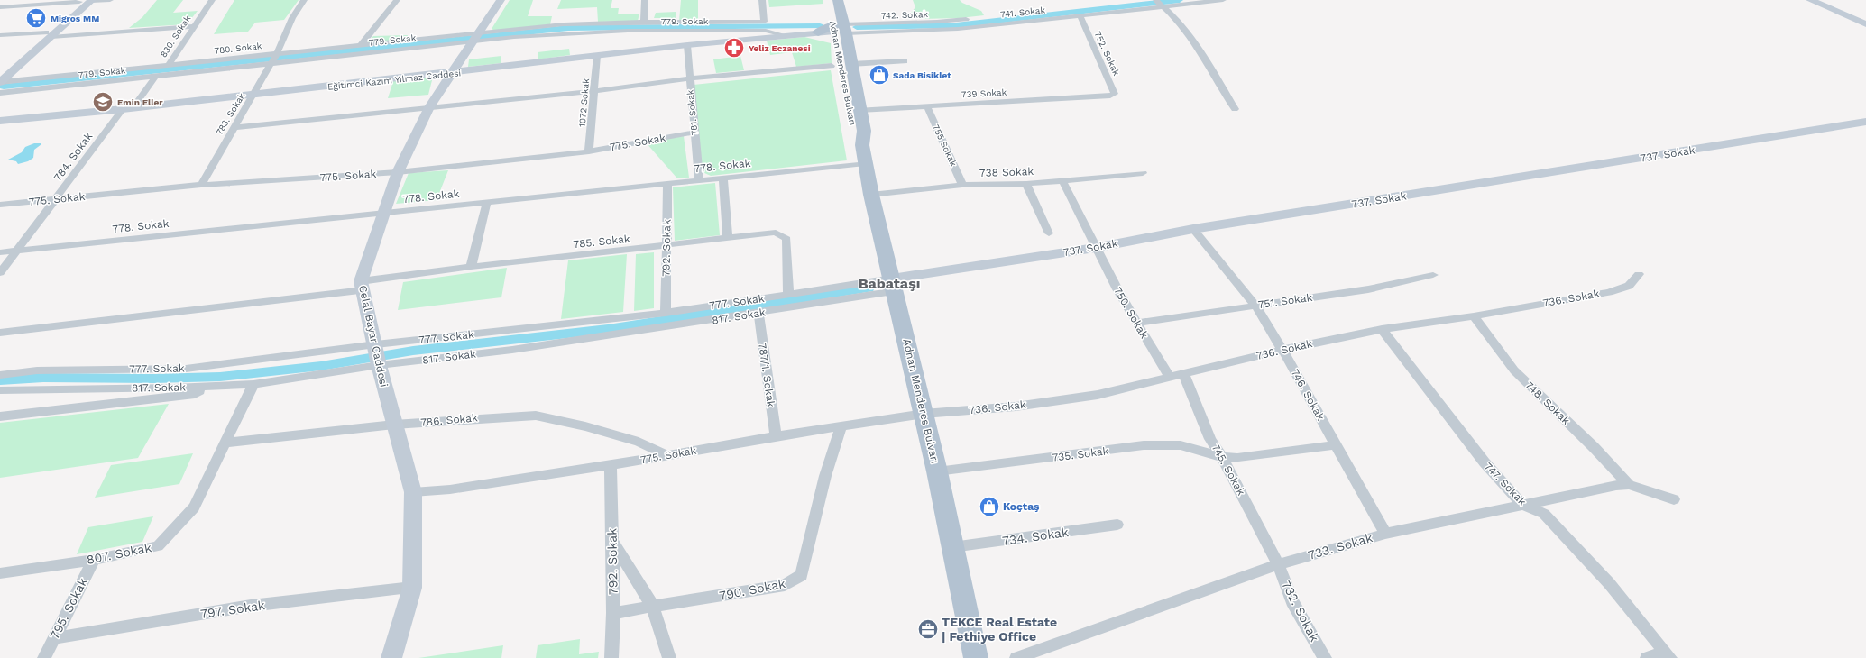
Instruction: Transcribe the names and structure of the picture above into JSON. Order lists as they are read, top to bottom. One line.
{"streets":{"main road":["Adnan Menderes Bulvarı"],"street":["741. Sokak","742. Sokak","779. Sokak","830. Sokak","780. Sokak","752. Sokak","Eğitimci Kazım Yılmaz Caddesi","739 Sokak","1072 Sokak","781. Sokak","783. Sokak","775. Sokak","755 Sokak","737. Sokak","784. Sokak","778. Sokak","738 Sokak","785. Sokak","792. Sokak","736. Sokak","751. Sokak","777. Sokak","750. Sokak","817. Sokak","Celal Bayar Caddesi","787/1. Sokak","746. Sokak","748. Sokak","786. Sokak","735. Sokak","745. Sokak","747. Sokak","734. Sokak","733. Sokak","807. Sokak","790. Sokak","795. Sokak","797. Sokak","732. Sokak"]},"crossings":[["741. Sokak","742. Sokak"],["741. Sokak","752. Sokak"],["741. Sokak","Adnan Menderes Bulvarı"],["741. Sokak","Eğitimci Kazım Yılmaz Caddesi"],["742. Sokak","Adnan Menderes Bulvarı"],["742. Sokak","Eğitimci Kazım Yılmaz Caddesi"],["779. Sokak","780. Sokak"],["779. Sokak","Eğitimci Kazım Yılmaz Caddesi"],["779. Sokak","783. Sokak"],["779. Sokak","784. Sokak"],["779. Sokak","Celal Bayar Caddesi"],["830. Sokak","780. Sokak"],["780. Sokak","783. Sokak"],["780. Sokak","Celal Bayar Caddesi"],["752. Sokak","739 Sokak"],["Adnan Menderes Bulvarı","Eğitimci Kazım Yılmaz Caddesi"],["Adnan Menderes Bulvarı","739 Sokak"],["Adnan Menderes Bulvarı","775. Sokak"],["Adnan Menderes Bulvarı","737. Sokak"],["Adnan Menderes Bulvarı","778. Sokak"],["Adnan Menderes Bulvarı","738 Sokak"],["Adnan Menderes Bulvarı","736. Sokak"],["Adnan Menderes Bulvarı","777. Sokak"],["Adnan Menderes Bulvarı","817. Sokak"],["Adnan Menderes Bulvarı","735. Sokak"],["Adnan Menderes Bulvarı","734. Sokak"],["Eğitimci Kazım Yılmaz Caddesi","1072 Sokak"],["Eğitimci Kazım Yılmaz Caddesi","781. Sokak"],["Eğitimci Kazım Yılmaz Caddesi","783. Sokak"],["Eğitimci Kazım Yılmaz Caddesi","784. Sokak"],["Eğitimci Kazım Yılmaz Caddesi","Celal Bayar Caddesi"],["739 Sokak","755 Sokak"],["1072 Sokak","775. Sokak"],["781. Sokak","775. Sokak"],["781. Sokak","778. Sokak"],["783. Sokak","775. Sokak"],["775. Sokak","784. Sokak"],["775. Sokak","792. Sokak"],["775. Sokak","736. Sokak"],["775. Sokak","Celal Bayar Caddesi"],["775. Sokak","787/1. Sokak"],["775. Sokak","786. Sokak"],["775. Sokak","790. Sokak"],["755 Sokak","738 Sokak"],["737. Sokak","777. Sokak"],["737. Sokak","750. Sokak"],["737. Sokak","817. Sokak"],["737. Sokak","746. Sokak"],["784. Sokak","778. Sokak"],["778. Sokak","792. Sokak"],["778. Sokak","Celal Bayar Caddesi"],["738 Sokak","750. Sokak"],["785. Sokak","792. Sokak"],["785. Sokak","777. Sokak"],["785. Sokak","Celal Bayar Caddesi"],["792. Sokak","777. Sokak"],["792. Sokak","790. Sokak"],["736. Sokak","750. Sokak"],["736. Sokak","746. Sokak"],["736. Sokak","748. Sokak"],["736. Sokak","745. Sokak"],["736. Sokak","747. Sokak"],["751. Sokak","750. Sokak"],["751. Sokak","746. Sokak"],["777. Sokak","817. Sokak"],["777. Sokak","Celal Bayar Caddesi"],["817. Sokak","Celal Bayar Caddesi"],["817. Sokak","787/1. Sokak"],["817. Sokak","807. Sokak"],["Celal Bayar Caddesi","786. Sokak"],["Celal Bayar Caddesi","797. Sokak"],["746. Sokak","733. Sokak"],["748. Sokak","733. Sokak"],["786. Sokak","807. Sokak"],["735. Sokak","745. Sokak"],["745. Sokak","733. Sokak"],["745. Sokak","732. Sokak"],["747. Sokak","733. Sokak"],["733. Sokak","732. Sokak"],["807. Sokak","795. Sokak"],["795. Sokak","797. Sokak"]],"districts":["Babataşı"],"places":{"supermarket":["Migros MM"],"pharmacy":["Yeliz Eczanesi"],"shop":["Sada Bisiklet","Koçtaş"],"school or university":["Emin Eller"],"office":["TEKCE Real Estate | Fethiye Office"]}}
